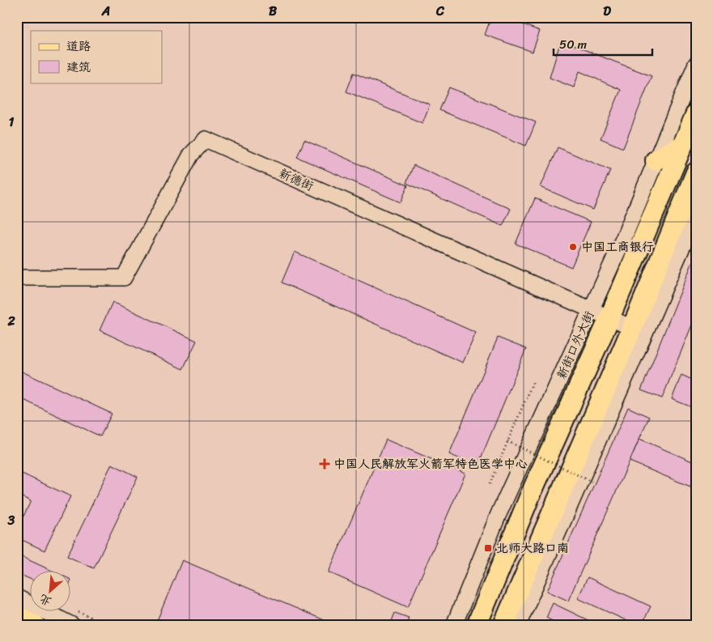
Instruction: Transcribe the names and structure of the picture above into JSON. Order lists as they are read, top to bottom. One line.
{"streets":{"main road":["新街口外大街"],"street":["新德街"]},"crossings":[["新德街","新街口外大街"]],"places":{"other":["中国工商银行"],"health":["中国人民解放军火箭军特色医学中心"],"transit":["北师大路口南"]},"legend":["道路","建筑"],"scale_bar":"50 m","north":"bottom left","grid":{"columns":["A","B","C","D"],"rows":["1","2","3"]}}
